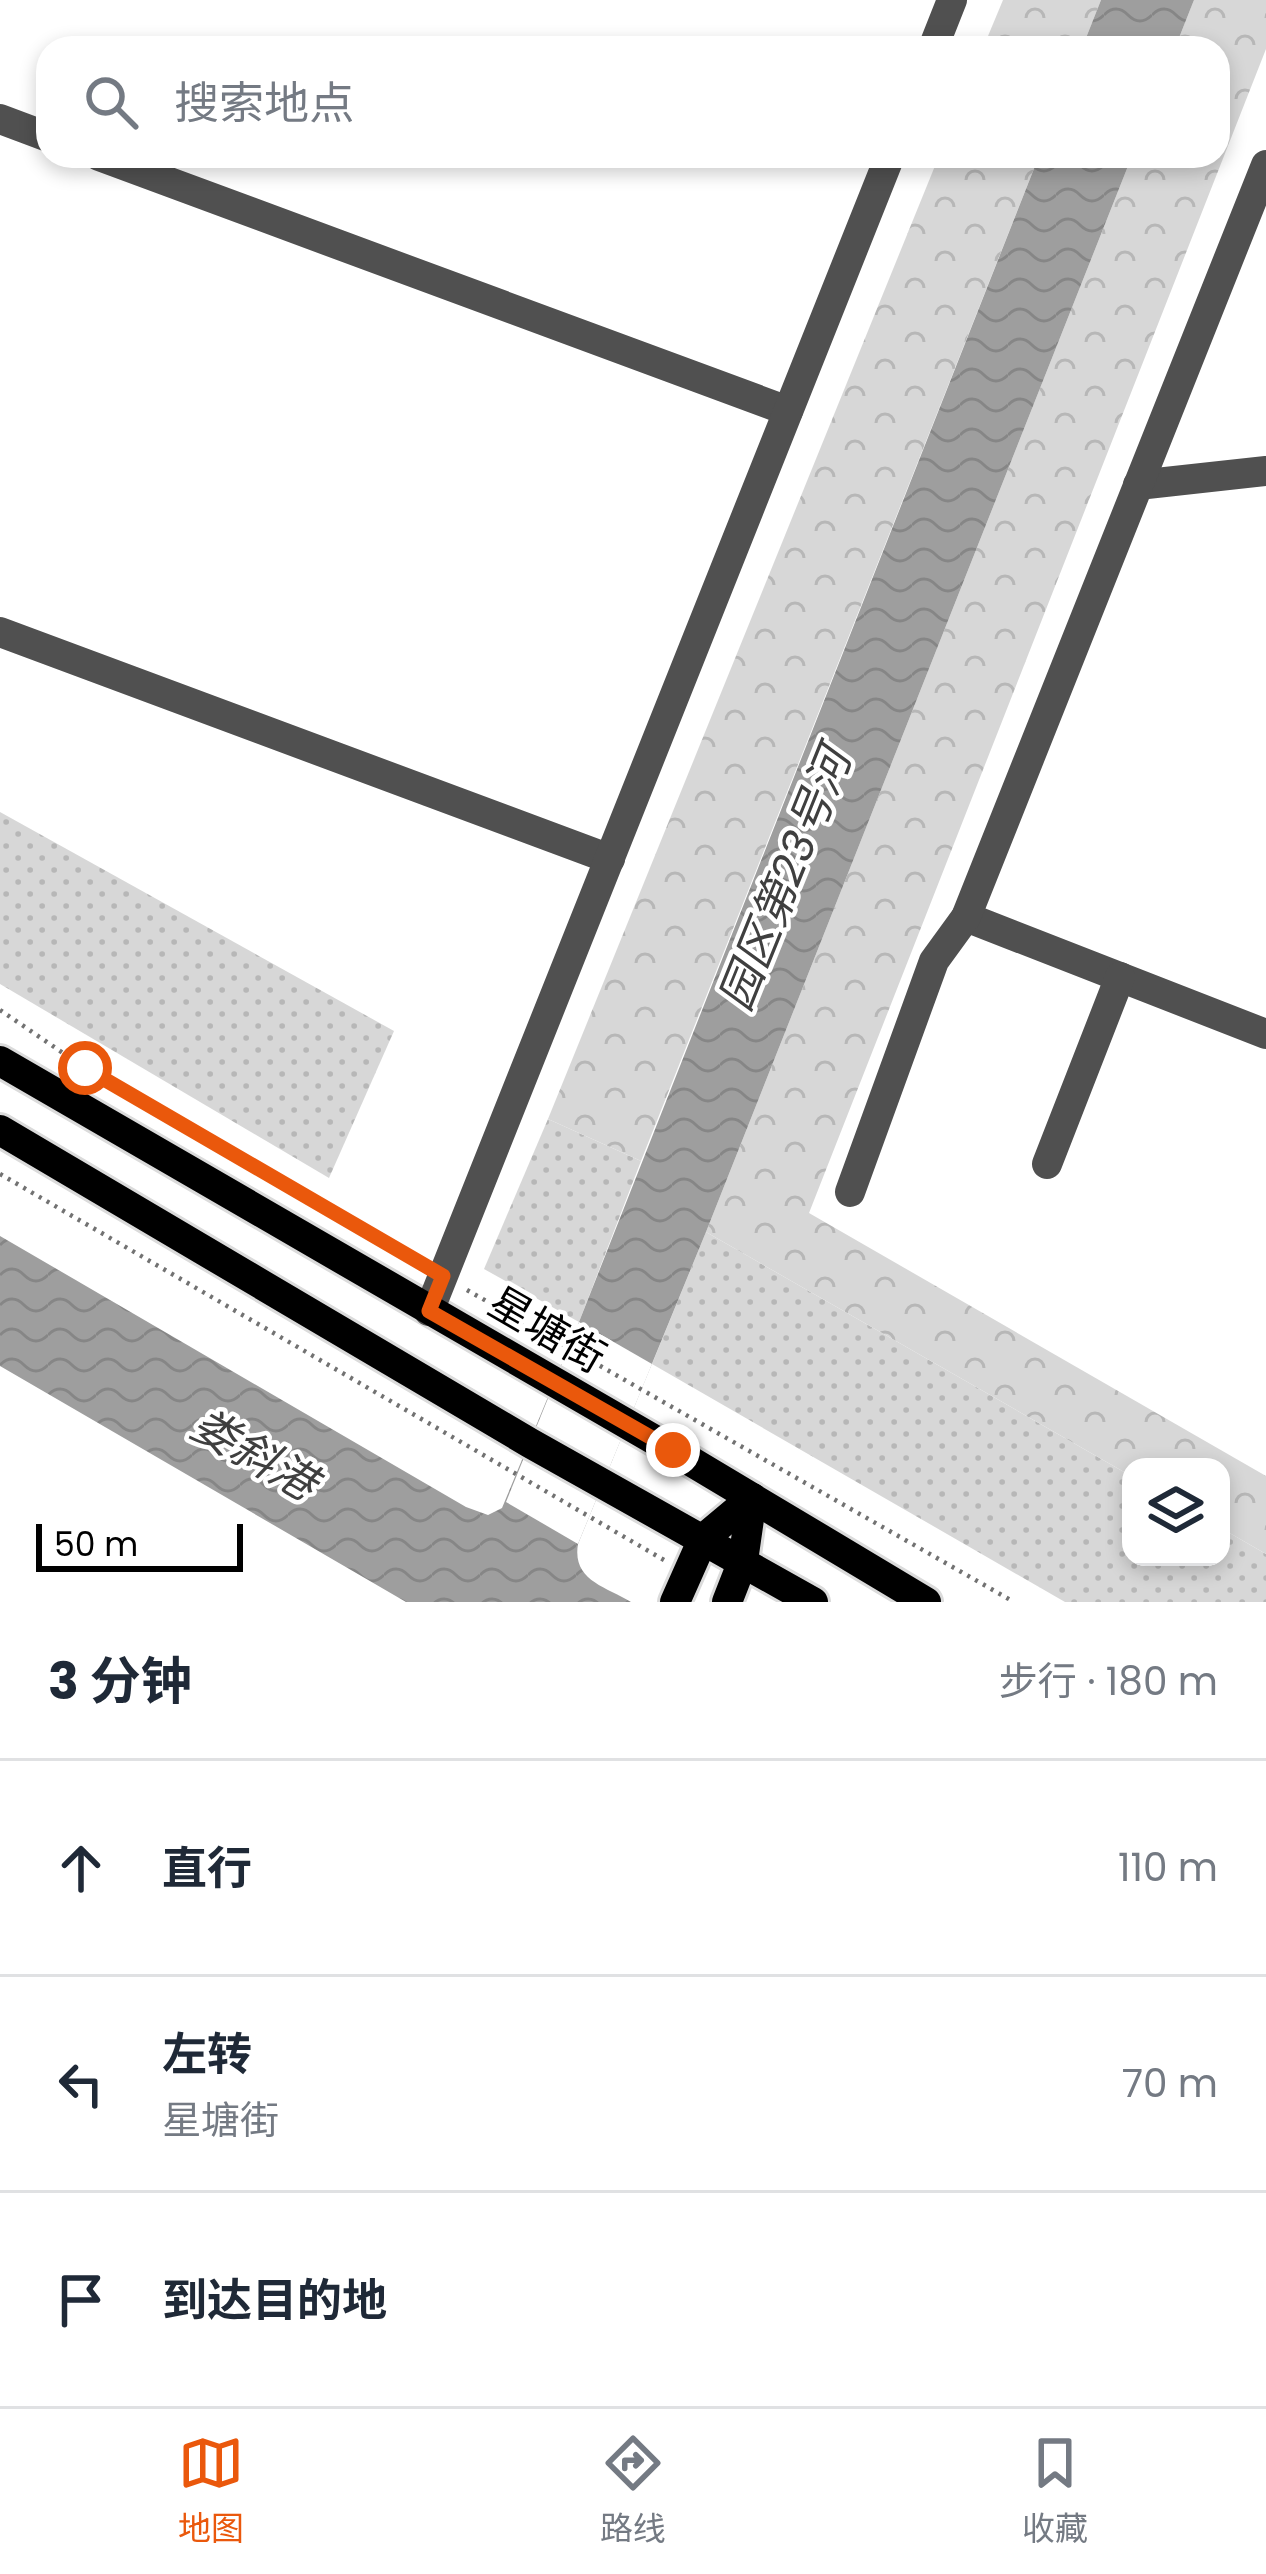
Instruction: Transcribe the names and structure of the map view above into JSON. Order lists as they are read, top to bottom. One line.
{"streets":{"main road":["星塘街"]},"water":["园区第23号河","娄斜港"],"scale_bar":"50 m","page":{"search":"搜索地点","scale":"50 m","heading":["3 分钟","步行 · 180 m"],"list":[["直行","110 m"],["左转","星塘街","70 m"],"到达目的地"],"nav":["地图","路线","收藏"]}}
